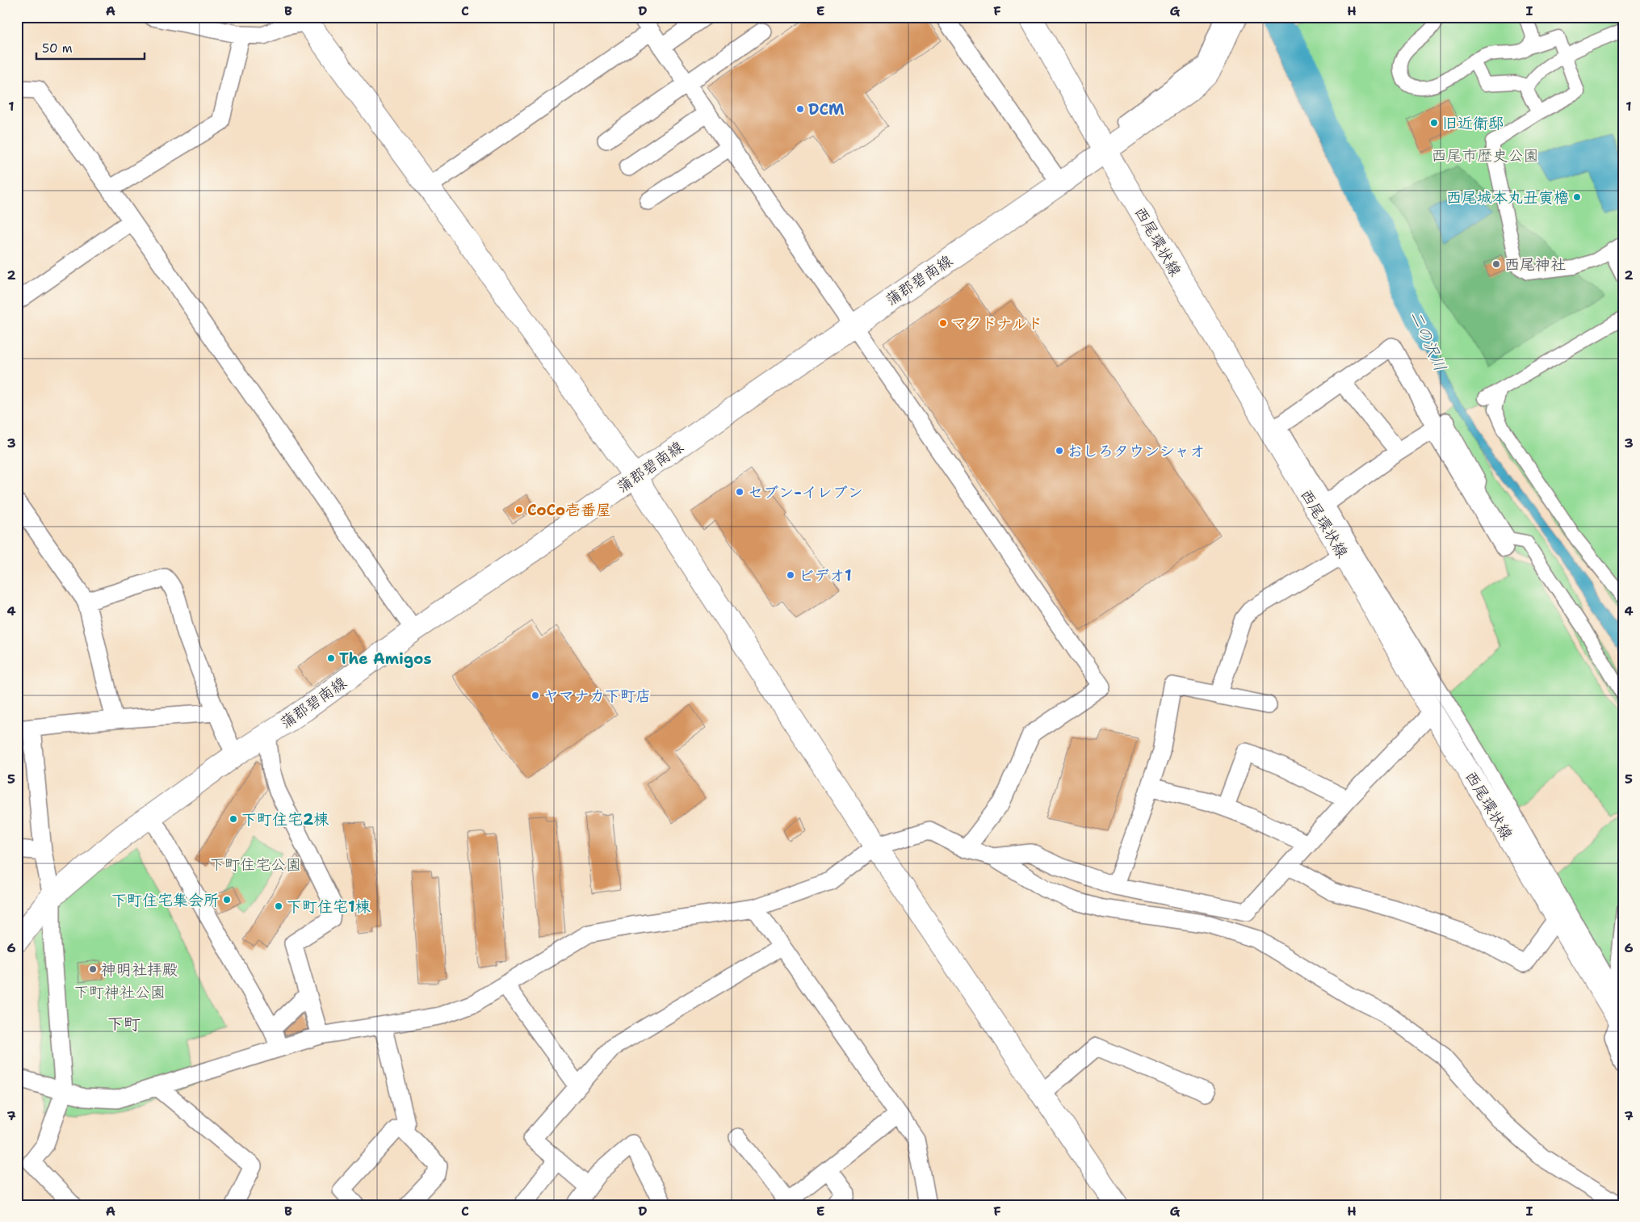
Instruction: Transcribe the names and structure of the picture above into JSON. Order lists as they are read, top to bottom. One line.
{"streets":{"main road":["西尾環状線","蒲郡碧南線"]},"crossings":[["西尾環状線","蒲郡碧南線"]],"districts":["下町"],"water":["二の沢川"],"parks":["西尾市歴史公園","下町住宅公園","下町神社公園"],"places":["DCM","旧近衛邸","西尾城本丸丑寅櫓","西尾神社","マクドナルド","おしろタウンシャオ","セブン-イレブン","CoCo壱番屋","ビデオ1","The Amigos","ヤマナカ下町店","下町住宅2棟","下町住宅集会所","下町住宅1棟","神明社拝殿"],"scale_bar":"50 m","grid":{"columns":["A","B","C","D","E","F","G","H","I"],"rows":["1","2","3","4","5","6","7"]}}
